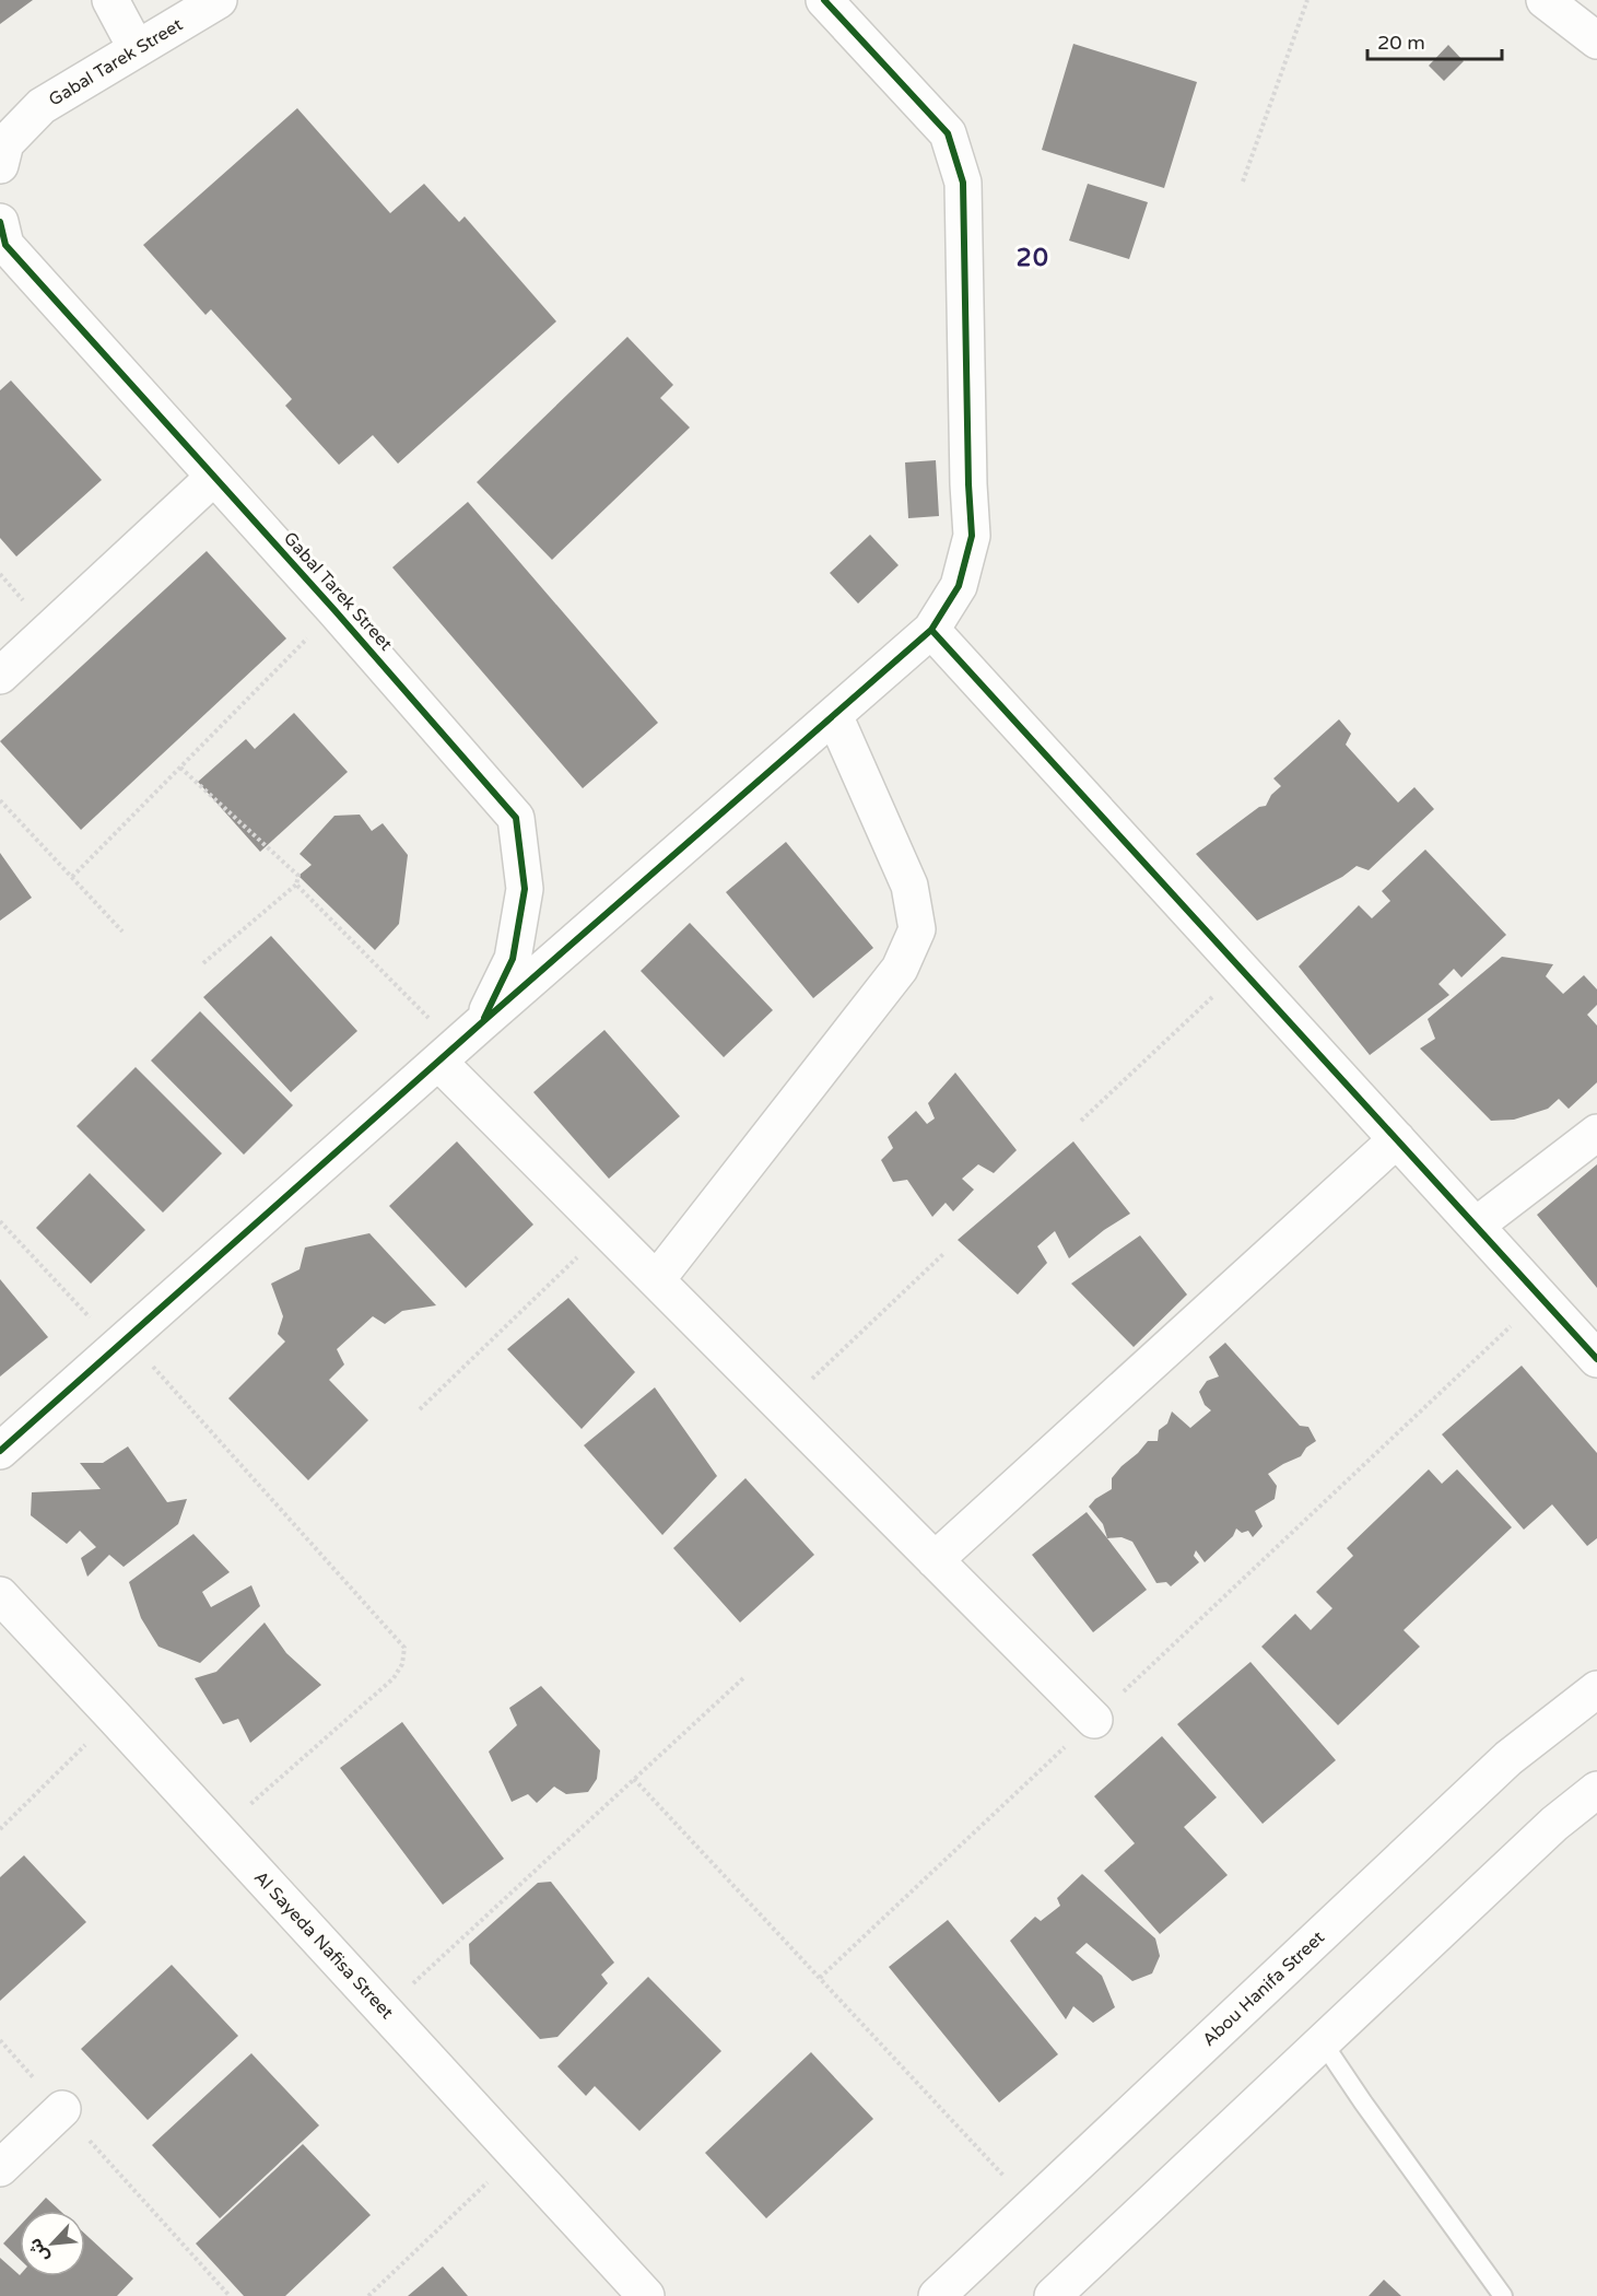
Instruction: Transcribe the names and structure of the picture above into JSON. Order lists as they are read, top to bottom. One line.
{"streets":{"street":["Gabal Tarek Street","Al Sayeda Nafisa Street","Abou Hanifa Street"]},"districts":["20"],"scale_bar":"20 m","north":"bottom left"}
